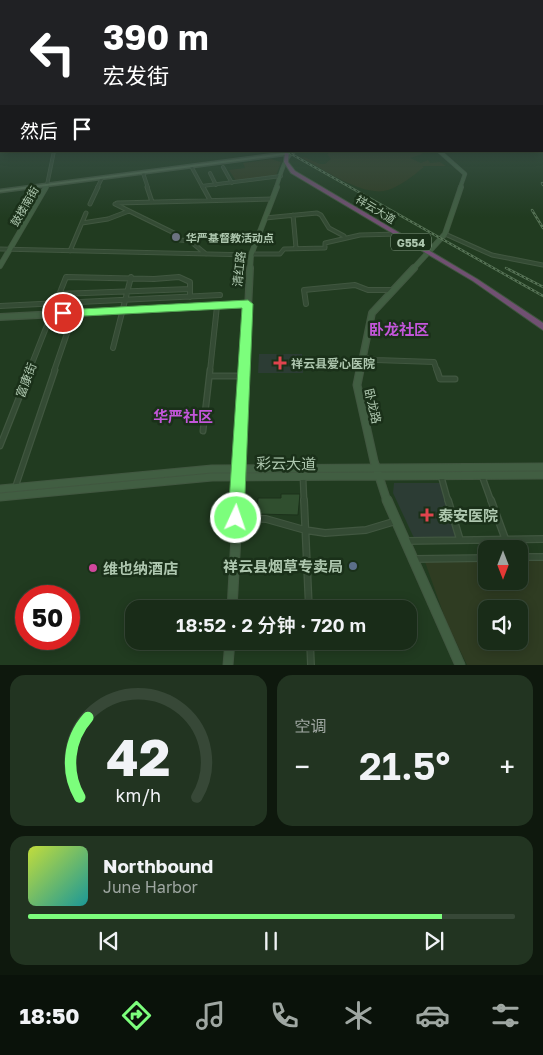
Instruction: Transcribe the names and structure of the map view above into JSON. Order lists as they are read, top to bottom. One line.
{"streets":{"highway":["祥云大道","G554"],"main road":["鼓楼南街","清红路","卧龙路","彩云大道"],"street":["富康街"]},"crossings":[["祥云大道","清红路"],["祥云大道","卧龙路"],["清红路","彩云大道"],["卧龙路","彩云大道"]],"districts":["卧龙社区","华严社区"],"places":{"other":["华严基督教活动点","祥云县烟草专卖局","维也纳酒店"],"health":["祥云县爱心医院","泰安医院"]},"north":"bottom","page":{"turn":["390 m","宏发街"],"then":"然后","limit":"50","trip":"18:52 · 2 分钟 · 720 m","tile":"空调","heat":["−","21.5°","+"],"song":["Northbound","June Harbor"],"tabs":"18:50","gauge":["42","km/h"]}}
